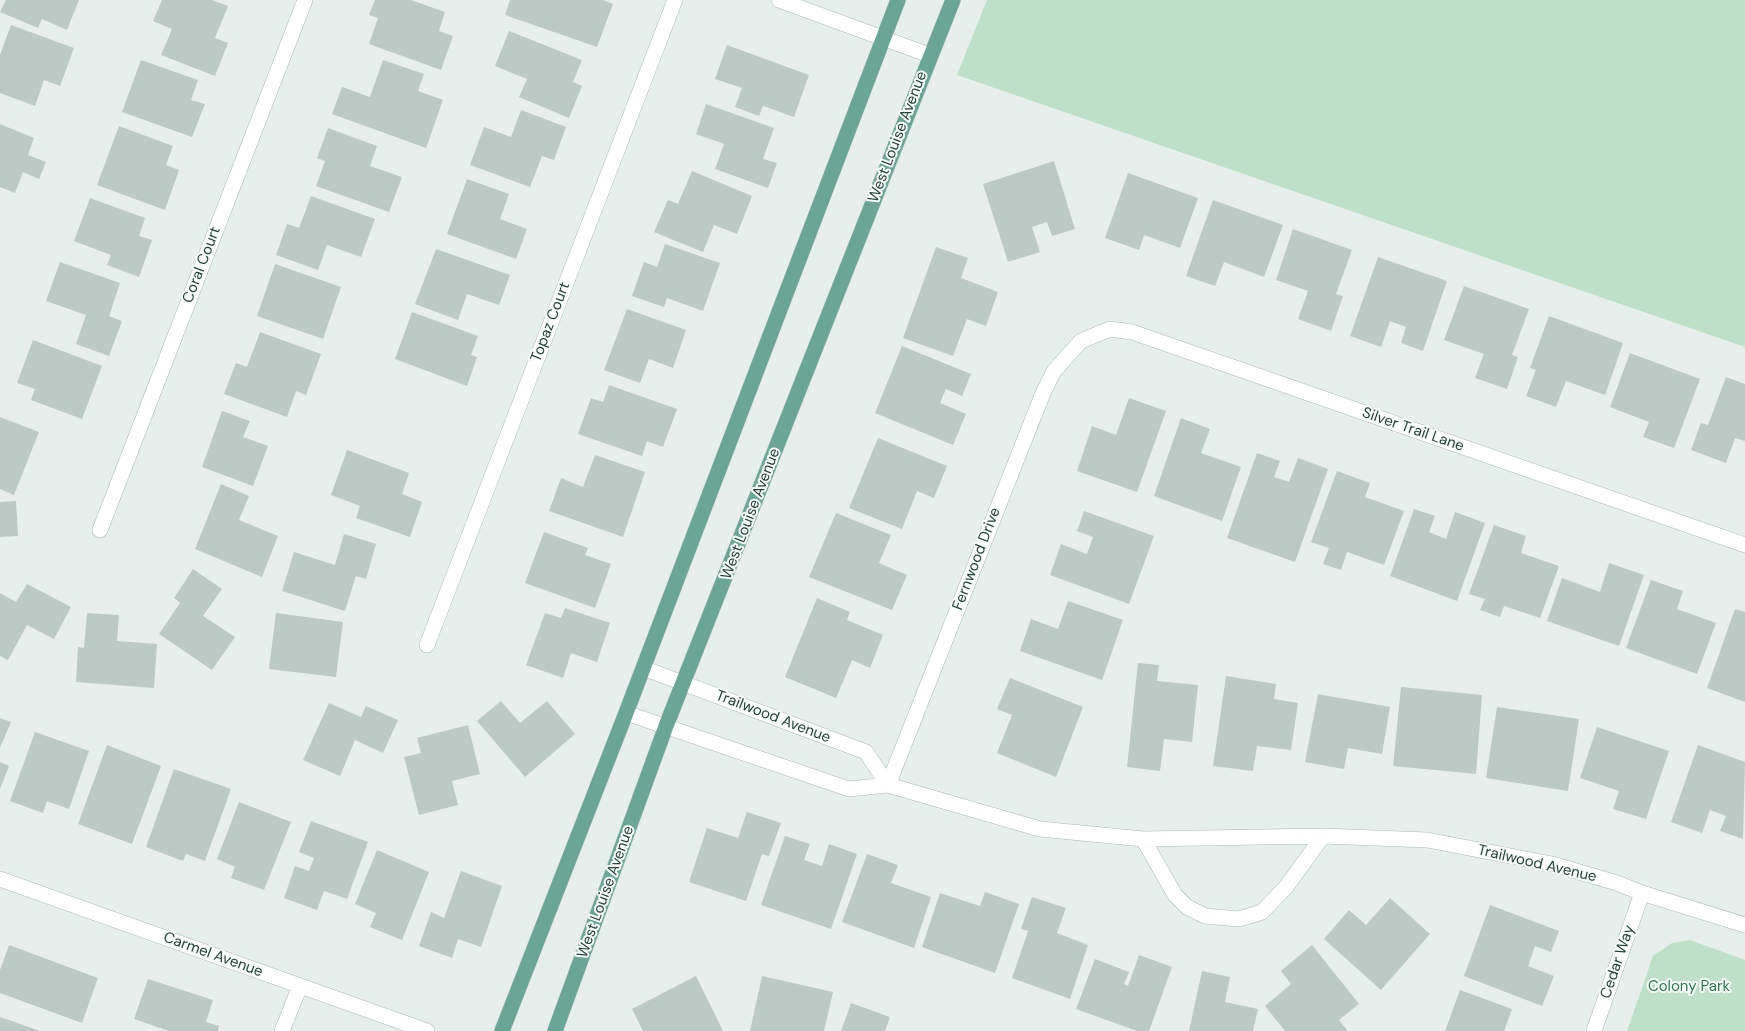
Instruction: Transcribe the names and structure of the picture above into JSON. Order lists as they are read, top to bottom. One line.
{"streets":{"main road":["West Louise Avenue"],"street":["Coral Court","Topaz Court","Silver Trail Lane","Fernwood Drive","Trailwood Avenue","Carmel Avenue","Cedar Way"]},"crossings":[["West Louise Avenue","Trailwood Avenue"],["Silver Trail Lane","Fernwood Drive"],["Fernwood Drive","Trailwood Avenue"],["Trailwood Avenue","Cedar Way"]],"parks":["Colony Park"]}
